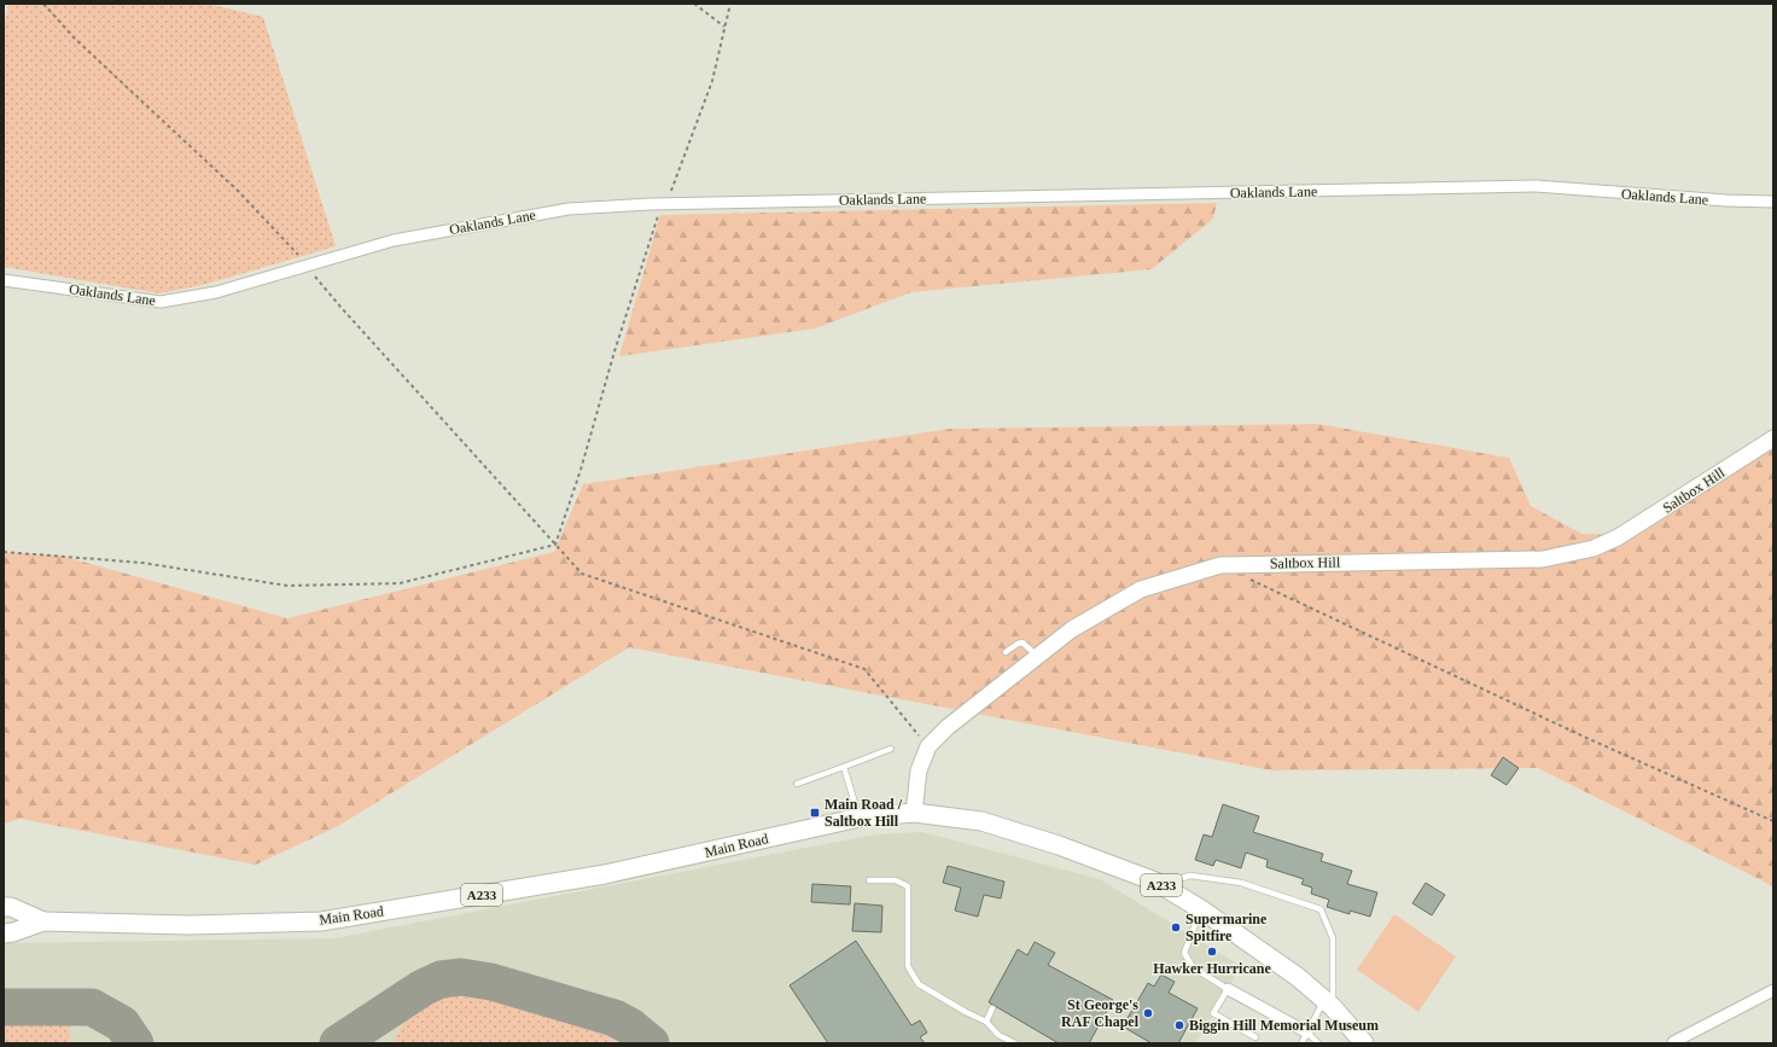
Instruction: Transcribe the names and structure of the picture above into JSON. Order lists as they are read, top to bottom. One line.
{"streets":{"main road":["Main Road","A233"],"street":["Oaklands Lane","Saltbox Hill"]},"crossings":[["Saltbox Hill","Main Road"]],"places":{"transit":["Main Road / Saltbox Hill"],"other":["Supermarine Spitfire","Hawker Hurricane","St George's RAF Chapel","Biggin Hill Memorial Museum"]}}
